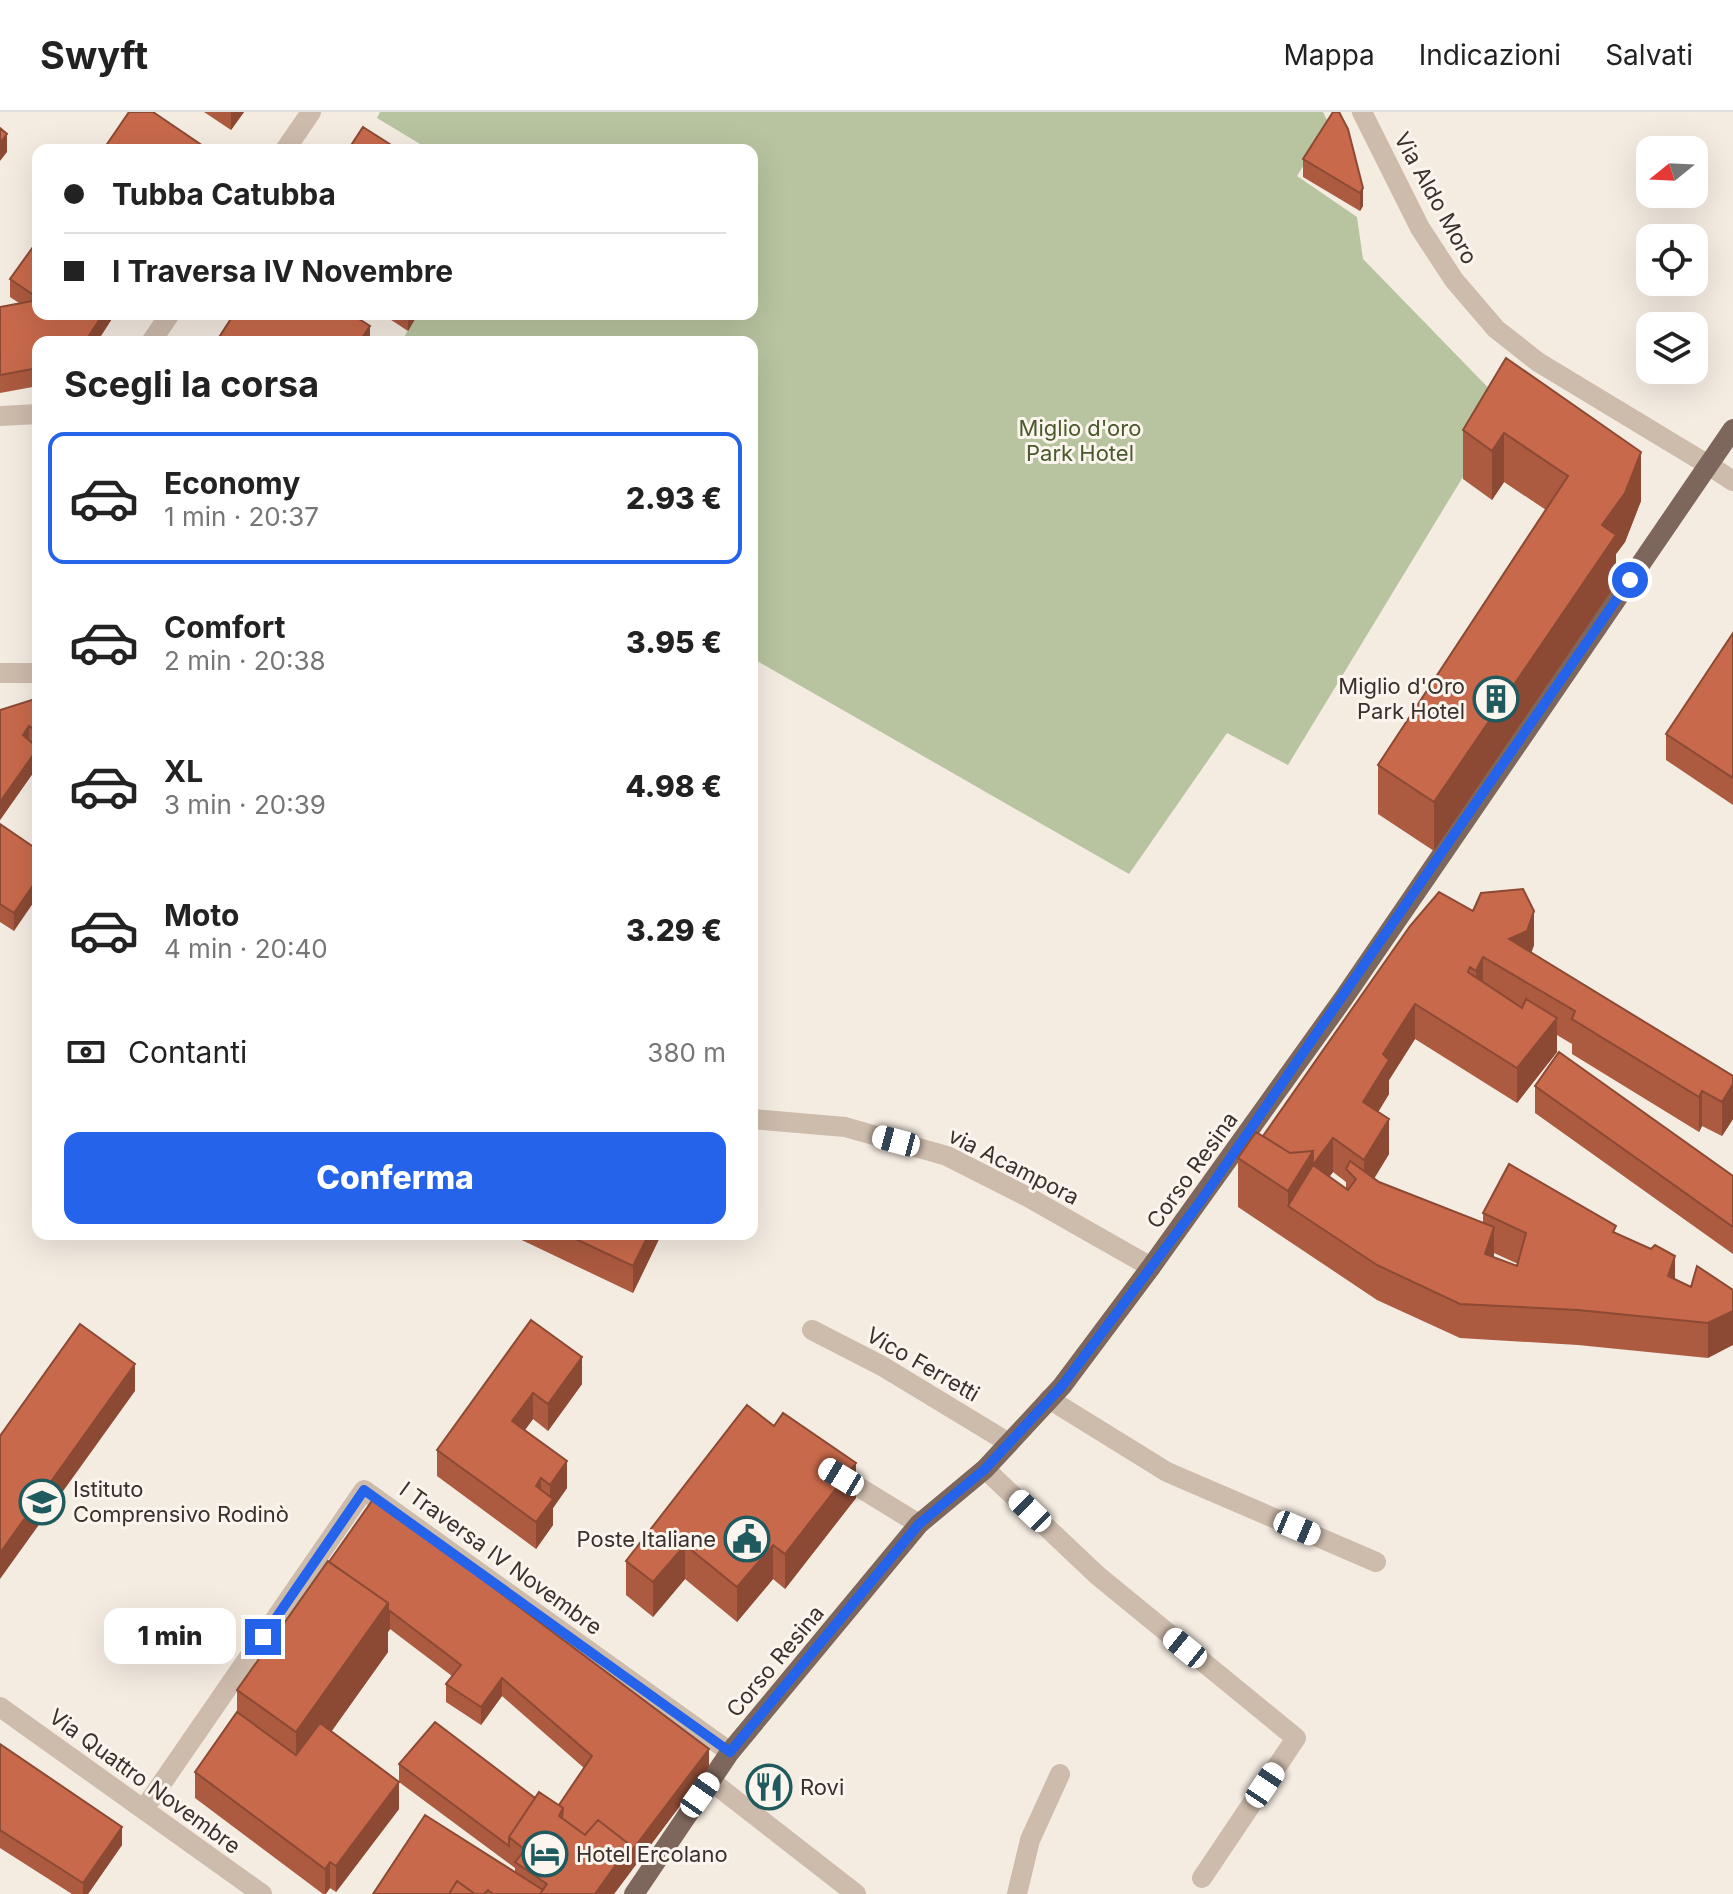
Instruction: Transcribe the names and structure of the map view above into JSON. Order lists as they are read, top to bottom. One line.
{"streets":{"main road":["Corso Resina"],"street":["Via Aldo Moro","via Acampora","Vico Ferretti","I Traversa IV Novembre","Via Quattro Novembre"]},"crossings":[["Via Aldo Moro","Corso Resina"],["via Acampora","Corso Resina"],["Corso Resina","Vico Ferretti"],["Corso Resina","I Traversa IV Novembre"],["I Traversa IV Novembre","Via Quattro Novembre"]],"parks":["Miglio d'oro Park Hotel"],"places":{"building":["Miglio d'Oro Park Hotel"],"school or university":["Istituto Comprensivo Rodinò"],"public building":["Poste Italiane"],"restaurant":["Rovi"],"hotel":["Hotel Ercolano"]},"north":"left","page":{"header":"Swyft","nav":["Mappa","Indicazioni","Salvati"],"banner":["Tubba Catubba","I Traversa IV Novembre"],"heading":"Scegli la corsa","list":[{"name":"Economy","note":"1 min · 20:37","value":"2.93 €"},{"name":"Comfort","note":"2 min · 20:38","value":"3.95 €"},{"name":"XL","note":"3 min · 20:39","value":"4.98 €"},{"name":"Moto","note":"4 min · 20:40","value":"3.29 €"}],"pay":["Contanti","380 m"],"buttons":"Conferma","bubble":"1 min"}}
